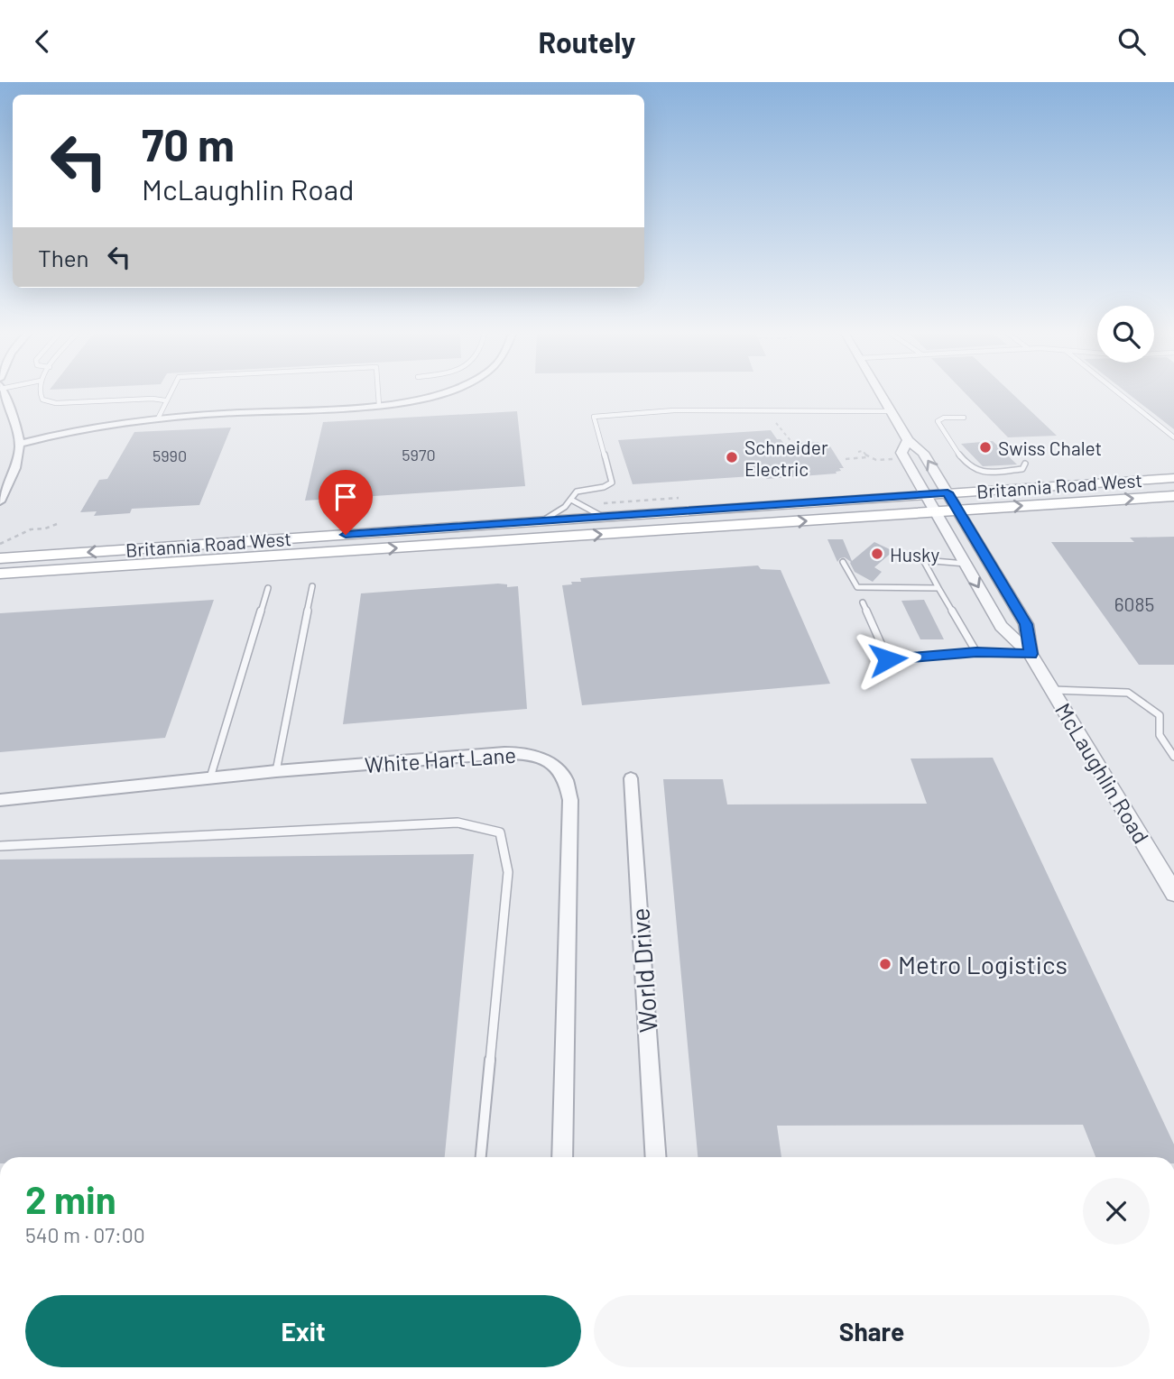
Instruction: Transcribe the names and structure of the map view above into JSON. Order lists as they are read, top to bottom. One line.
{"streets":{"main road":["Britannia Road West"],"street":["White Hart Lane","McLaughlin Road","World Drive"]},"crossings":[["Britannia Road West","McLaughlin Road"]],"places":["Swiss Chalet","Schneider Electric","Husky","Metro Logistics"],"house_numbers":["5970","5990","6085"],"page":{"header":"Routely","turn":["70 m","McLaughlin Road"],"then":"Then","heading":["2 min","540 m · 07:00"],"buttons":["Exit","Share"]}}
